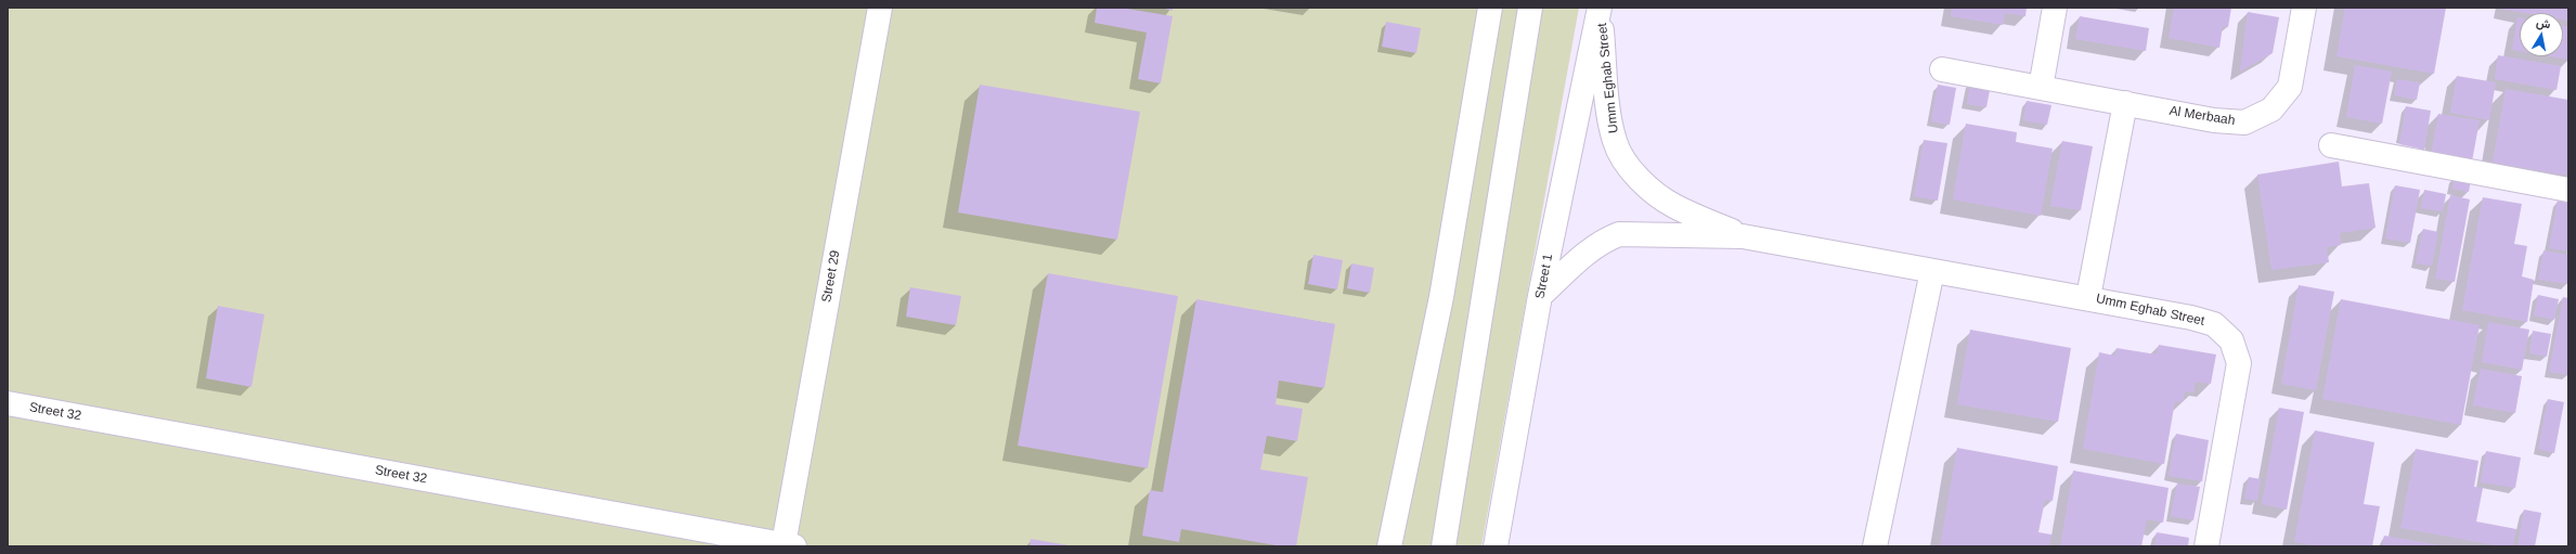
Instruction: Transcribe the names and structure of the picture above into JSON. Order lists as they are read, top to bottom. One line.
{"streets":{"street":["Umm Eghab Street","Al Merbaah","Street 29","Street 1","Street 32"]},"crossings":[["Umm Eghab Street","Street 1"],["Street 29","Street 32"]],"north":"top"}
